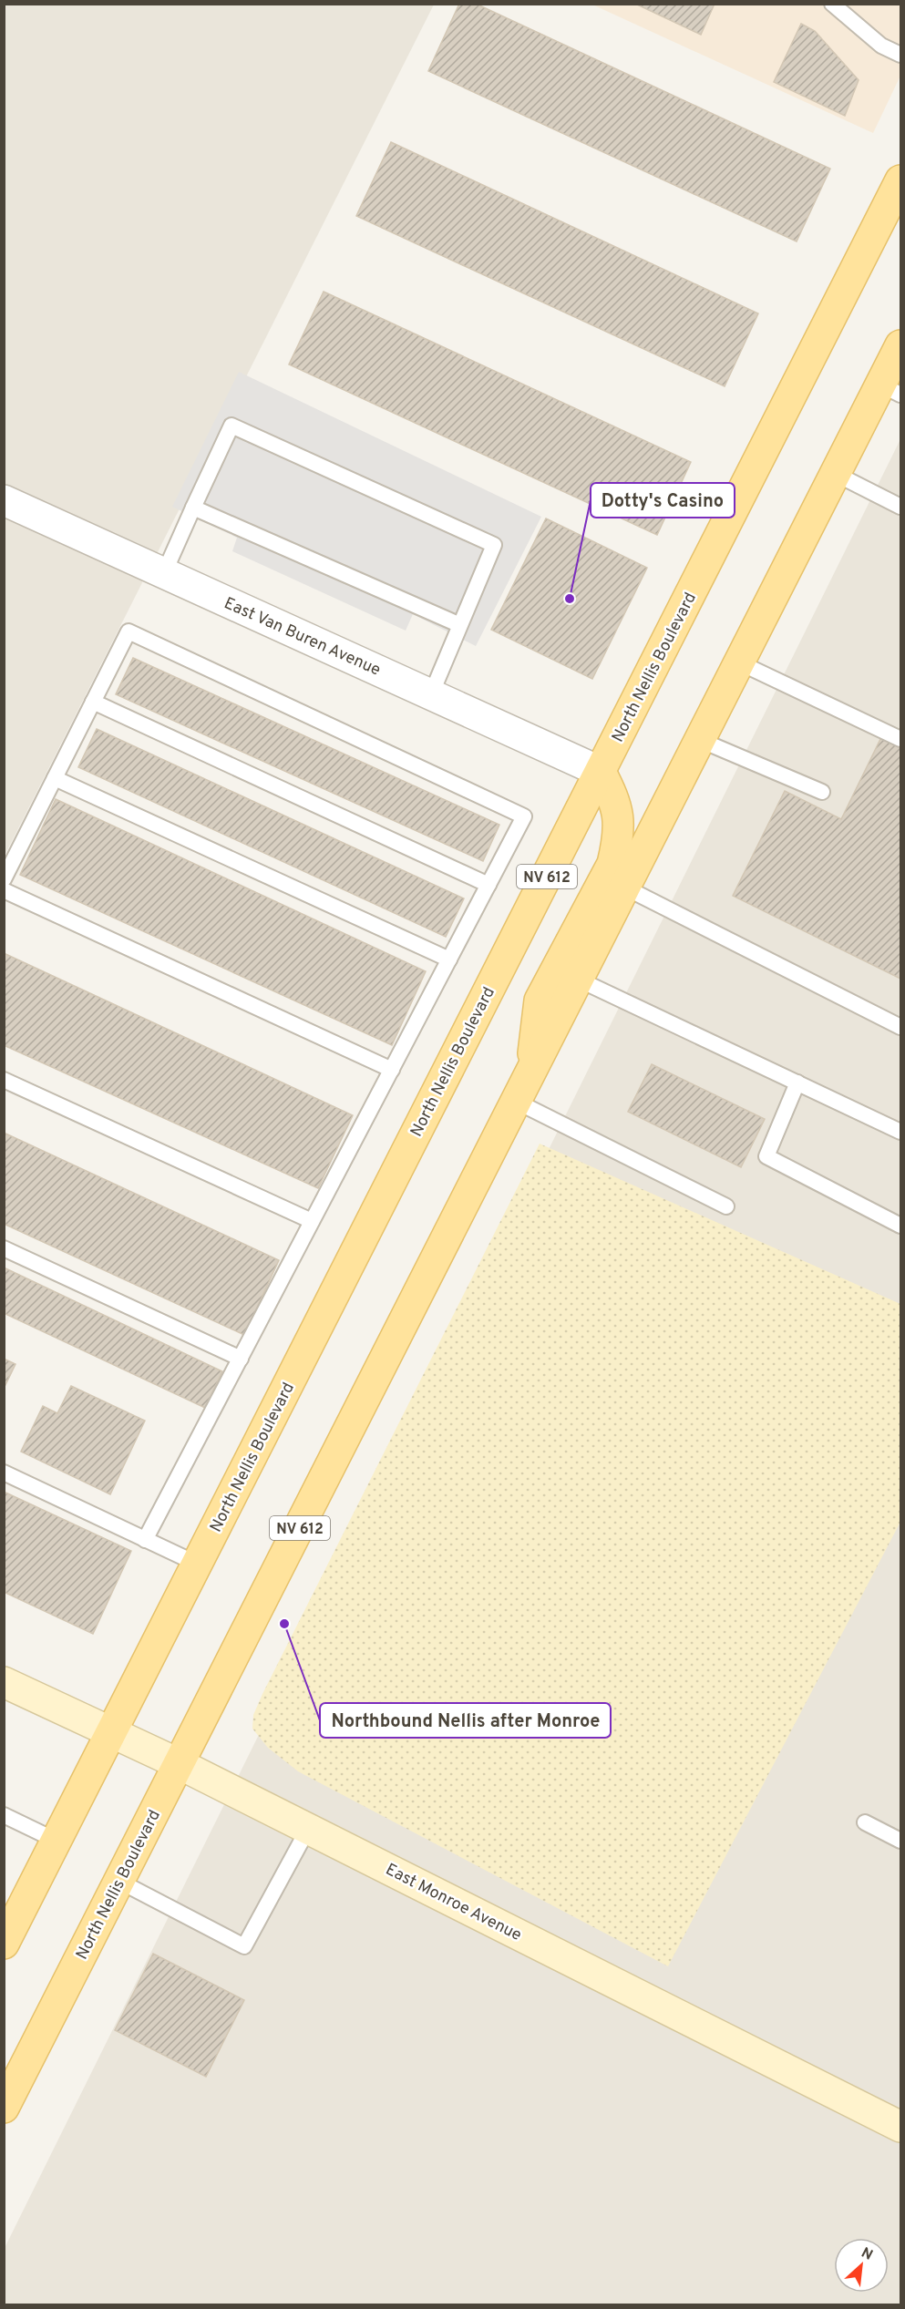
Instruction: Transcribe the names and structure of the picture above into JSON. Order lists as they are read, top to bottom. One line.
{"streets":{"main road":["North Nellis Boulevard","NV 612"],"street":["East Van Buren Avenue","East Monroe Avenue"]},"crossings":[["East Van Buren Avenue","North Nellis Boulevard"],["North Nellis Boulevard","East Monroe Avenue"]],"places":["Dotty's Casino","Northbound Nellis after Monroe"],"north":"top right"}
